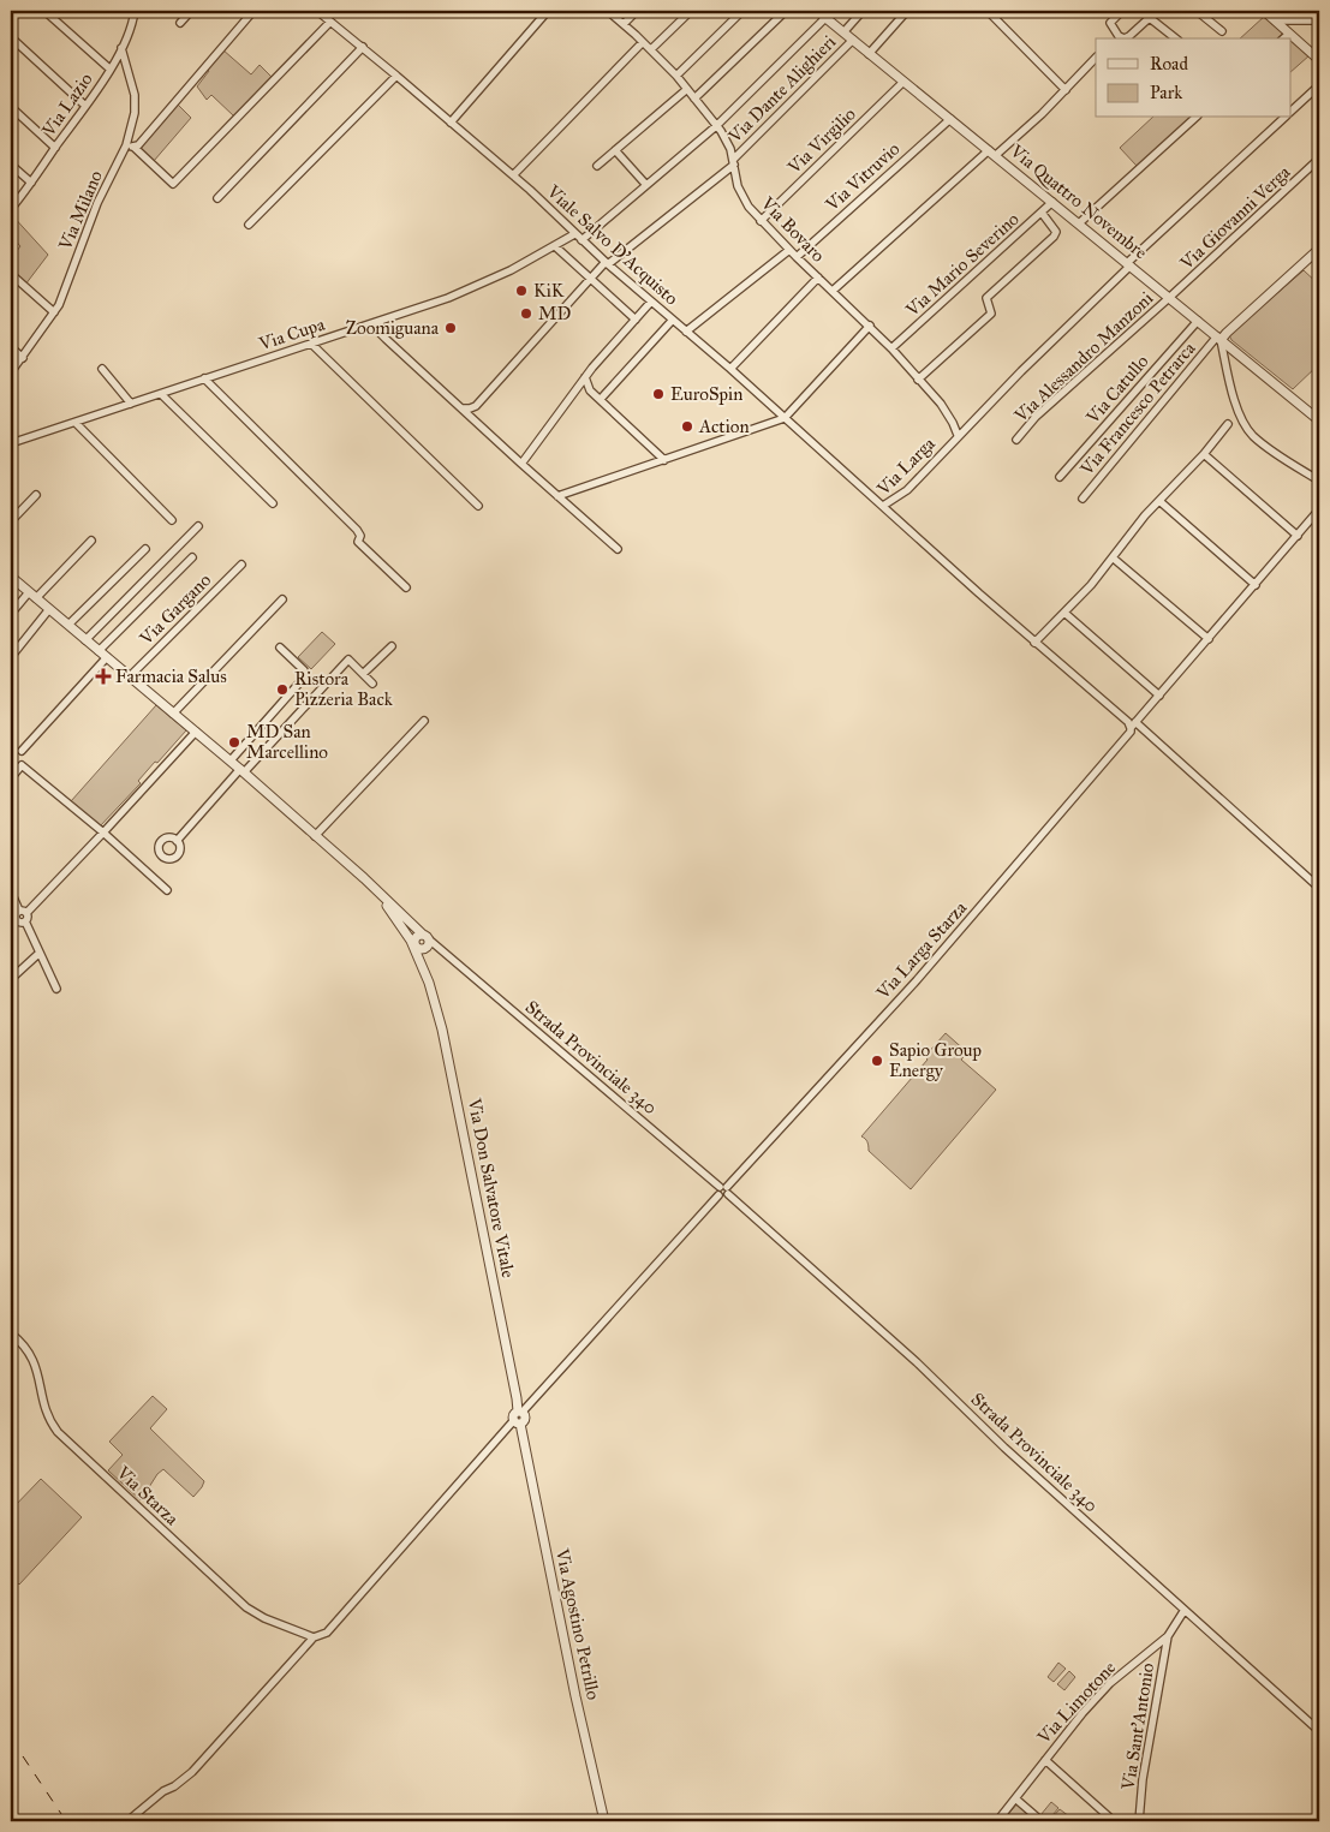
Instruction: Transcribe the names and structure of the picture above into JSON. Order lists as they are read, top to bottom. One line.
{"streets":{"street":["Via Dante Alighieri","Via Lazio","Via Virgilio","Via Vitruvio","Via Quattro Novembre","Via Milano","Via Giovanni Verga","Via Bovaro","Viale Salvo D'Acquisto","Via Mario Severino","Via Cupa","Via Alessandro Manzoni","Via Catullo","Via Francesco Petrarca","Via Larga","Via Gargano","Via Larga Starza","Strada Provinciale 340","Via Don Salvatore Vitale","Via Starza","Via Agostino Petrillo","Via Limotone","Via Sant'Antonio"]},"crossings":[["Via Dante Alighieri","Via Quattro Novembre"],["Via Dante Alighieri","Via Bovaro"],["Via Dante Alighieri","Viale Salvo D'Acquisto"],["Via Lazio","Via Milano"],["Via Virgilio","Via Quattro Novembre"],["Via Virgilio","Via Bovaro"],["Via Vitruvio","Via Quattro Novembre"],["Via Vitruvio","Via Bovaro"],["Via Quattro Novembre","Via Giovanni Verga"],["Via Quattro Novembre","Via Mario Severino"],["Via Quattro Novembre","Via Alessandro Manzoni"],["Via Quattro Novembre","Via Catullo"],["Via Quattro Novembre","Via Francesco Petrarca"],["Via Quattro Novembre","Via Larga"],["Via Giovanni Verga","Via Alessandro Manzoni"],["Via Bovaro","Via Mario Severino"],["Via Bovaro","Via Larga"],["Viale Salvo D'Acquisto","Via Cupa"],["Viale Salvo D'Acquisto","Via Larga"],["Via Larga","Via Larga Starza"],["Via Gargano","Via Don Salvatore Vitale"],["Via Larga Starza","Strada Provinciale 340"],["Via Larga Starza","Via Don Salvatore Vitale"],["Via Larga Starza","Via Starza"],["Strada Provinciale 340","Via Don Salvatore Vitale"],["Strada Provinciale 340","Via Limotone"],["Via Don Salvatore Vitale","Via Agostino Petrillo"],["Via Limotone","Via Sant'Antonio"]],"places":{"other":["KiK","MD","Zoomiguana","EuroSpin","Action","Ristora Pizzeria Back","MD San Marcellino","Sapio Group Energy"],"health":["Farmacia Salus"]},"legend":["Road","Park"]}
